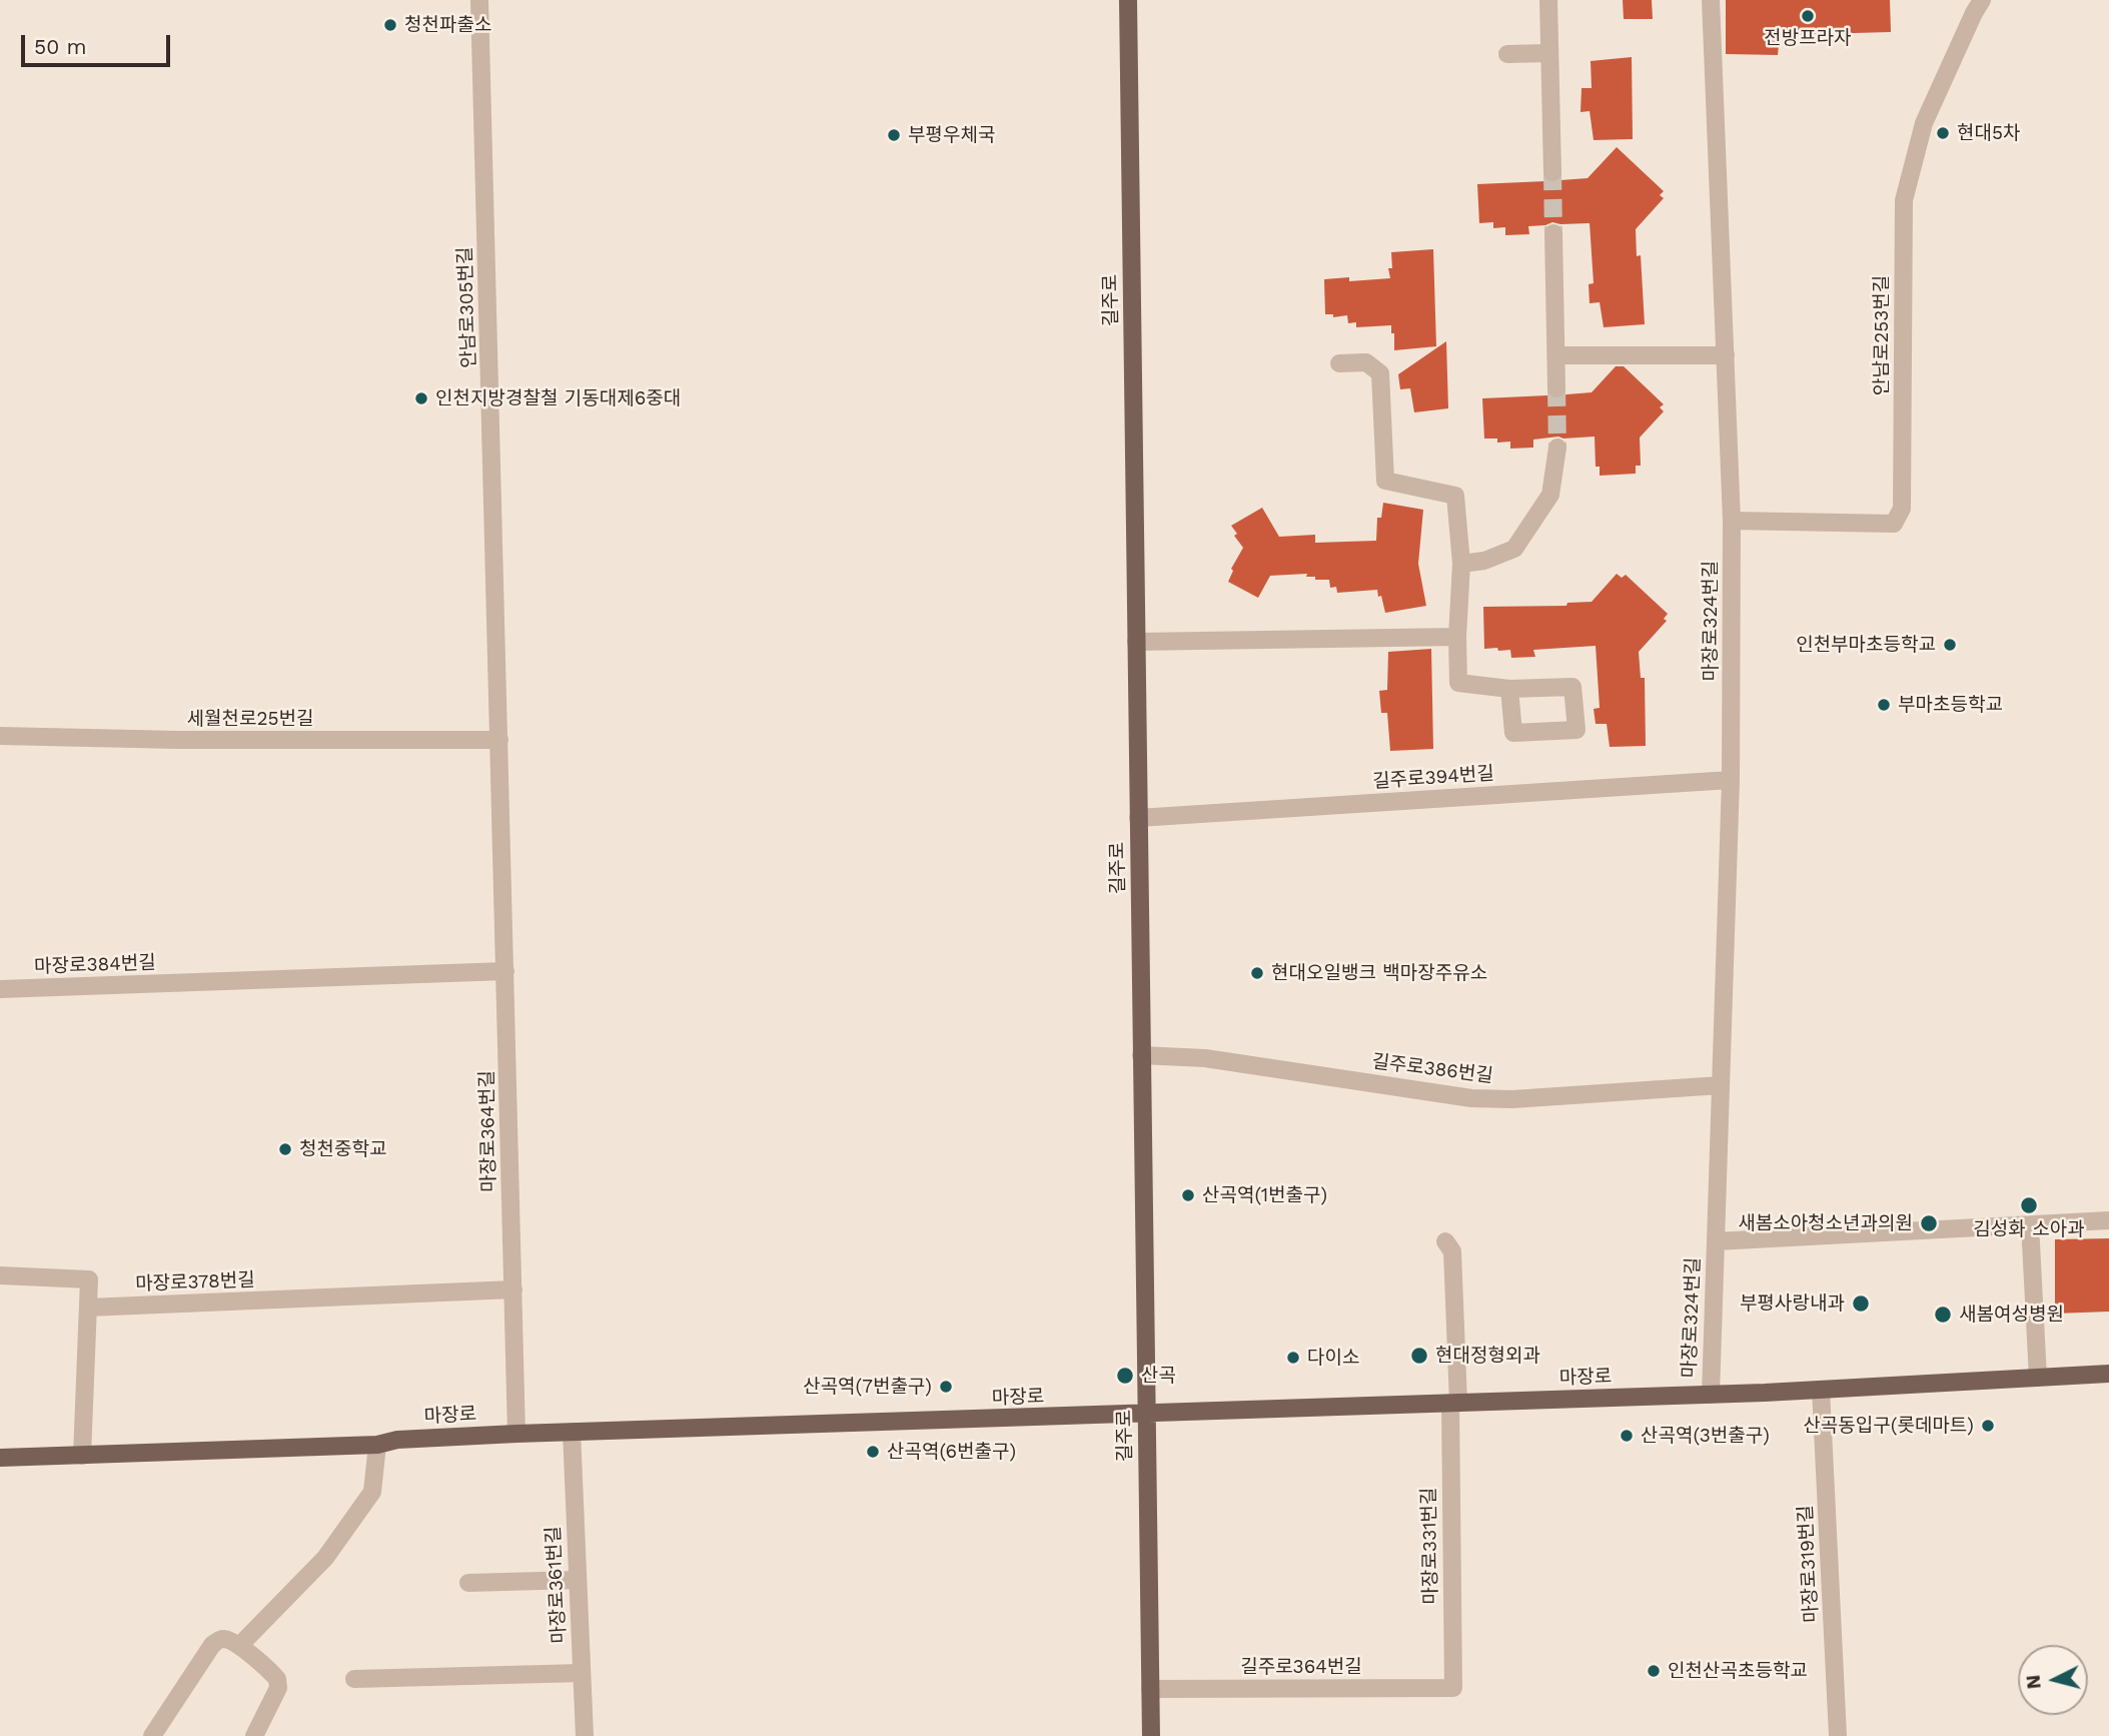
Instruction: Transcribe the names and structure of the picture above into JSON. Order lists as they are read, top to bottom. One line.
{"streets":{"main road":["길주로","마장로"],"street":["안남로305번길","안남로253번길","마장로324번길","세월천로25번길","길주로394번길","마장로384번길","길주로386번길","마장로364번길","마장로378번길","마장로331번길","마장로319번길","마장로361번길","길주로364번길"]},"crossings":[["길주로","길주로394번길"],["길주로","길주로386번길"],["길주로","마장로"],["길주로","길주로364번길"],["안남로305번길","세월천로25번길"],["안남로305번길","마장로364번길"],["안남로253번길","마장로324번길"],["마장로324번길","길주로394번길"],["마장로324번길","길주로386번길"],["마장로324번길","마장로"],["세월천로25번길","마장로364번길"],["마장로384번길","마장로364번길"],["마장로364번길","마장로378번길"],["마장로364번길","마장로"],["마장로","마장로331번길"],["마장로","마장로319번길"],["마장로","마장로361번길"],["마장로331번길","길주로364번길"]],"places":["전방프라자","청천파출소","현대5차","부평우체국","인천지방경찰철 기동대제6중대","인천부마초등학교","부마초등학교","현대오일뱅크 백마장주유소","청천중학교","산곡역(1번출구)","김성화 소아과","새봄소아청소년과의원","부평사랑내과","새봄여성병원","현대정형외과","다이소","산곡","산곡역(7번출구)","산곡동입구(롯데마트)","산곡역(3번출구)","산곡역(6번출구)","인천산곡초등학교"],"scale_bar":"50 m","north":"left"}
